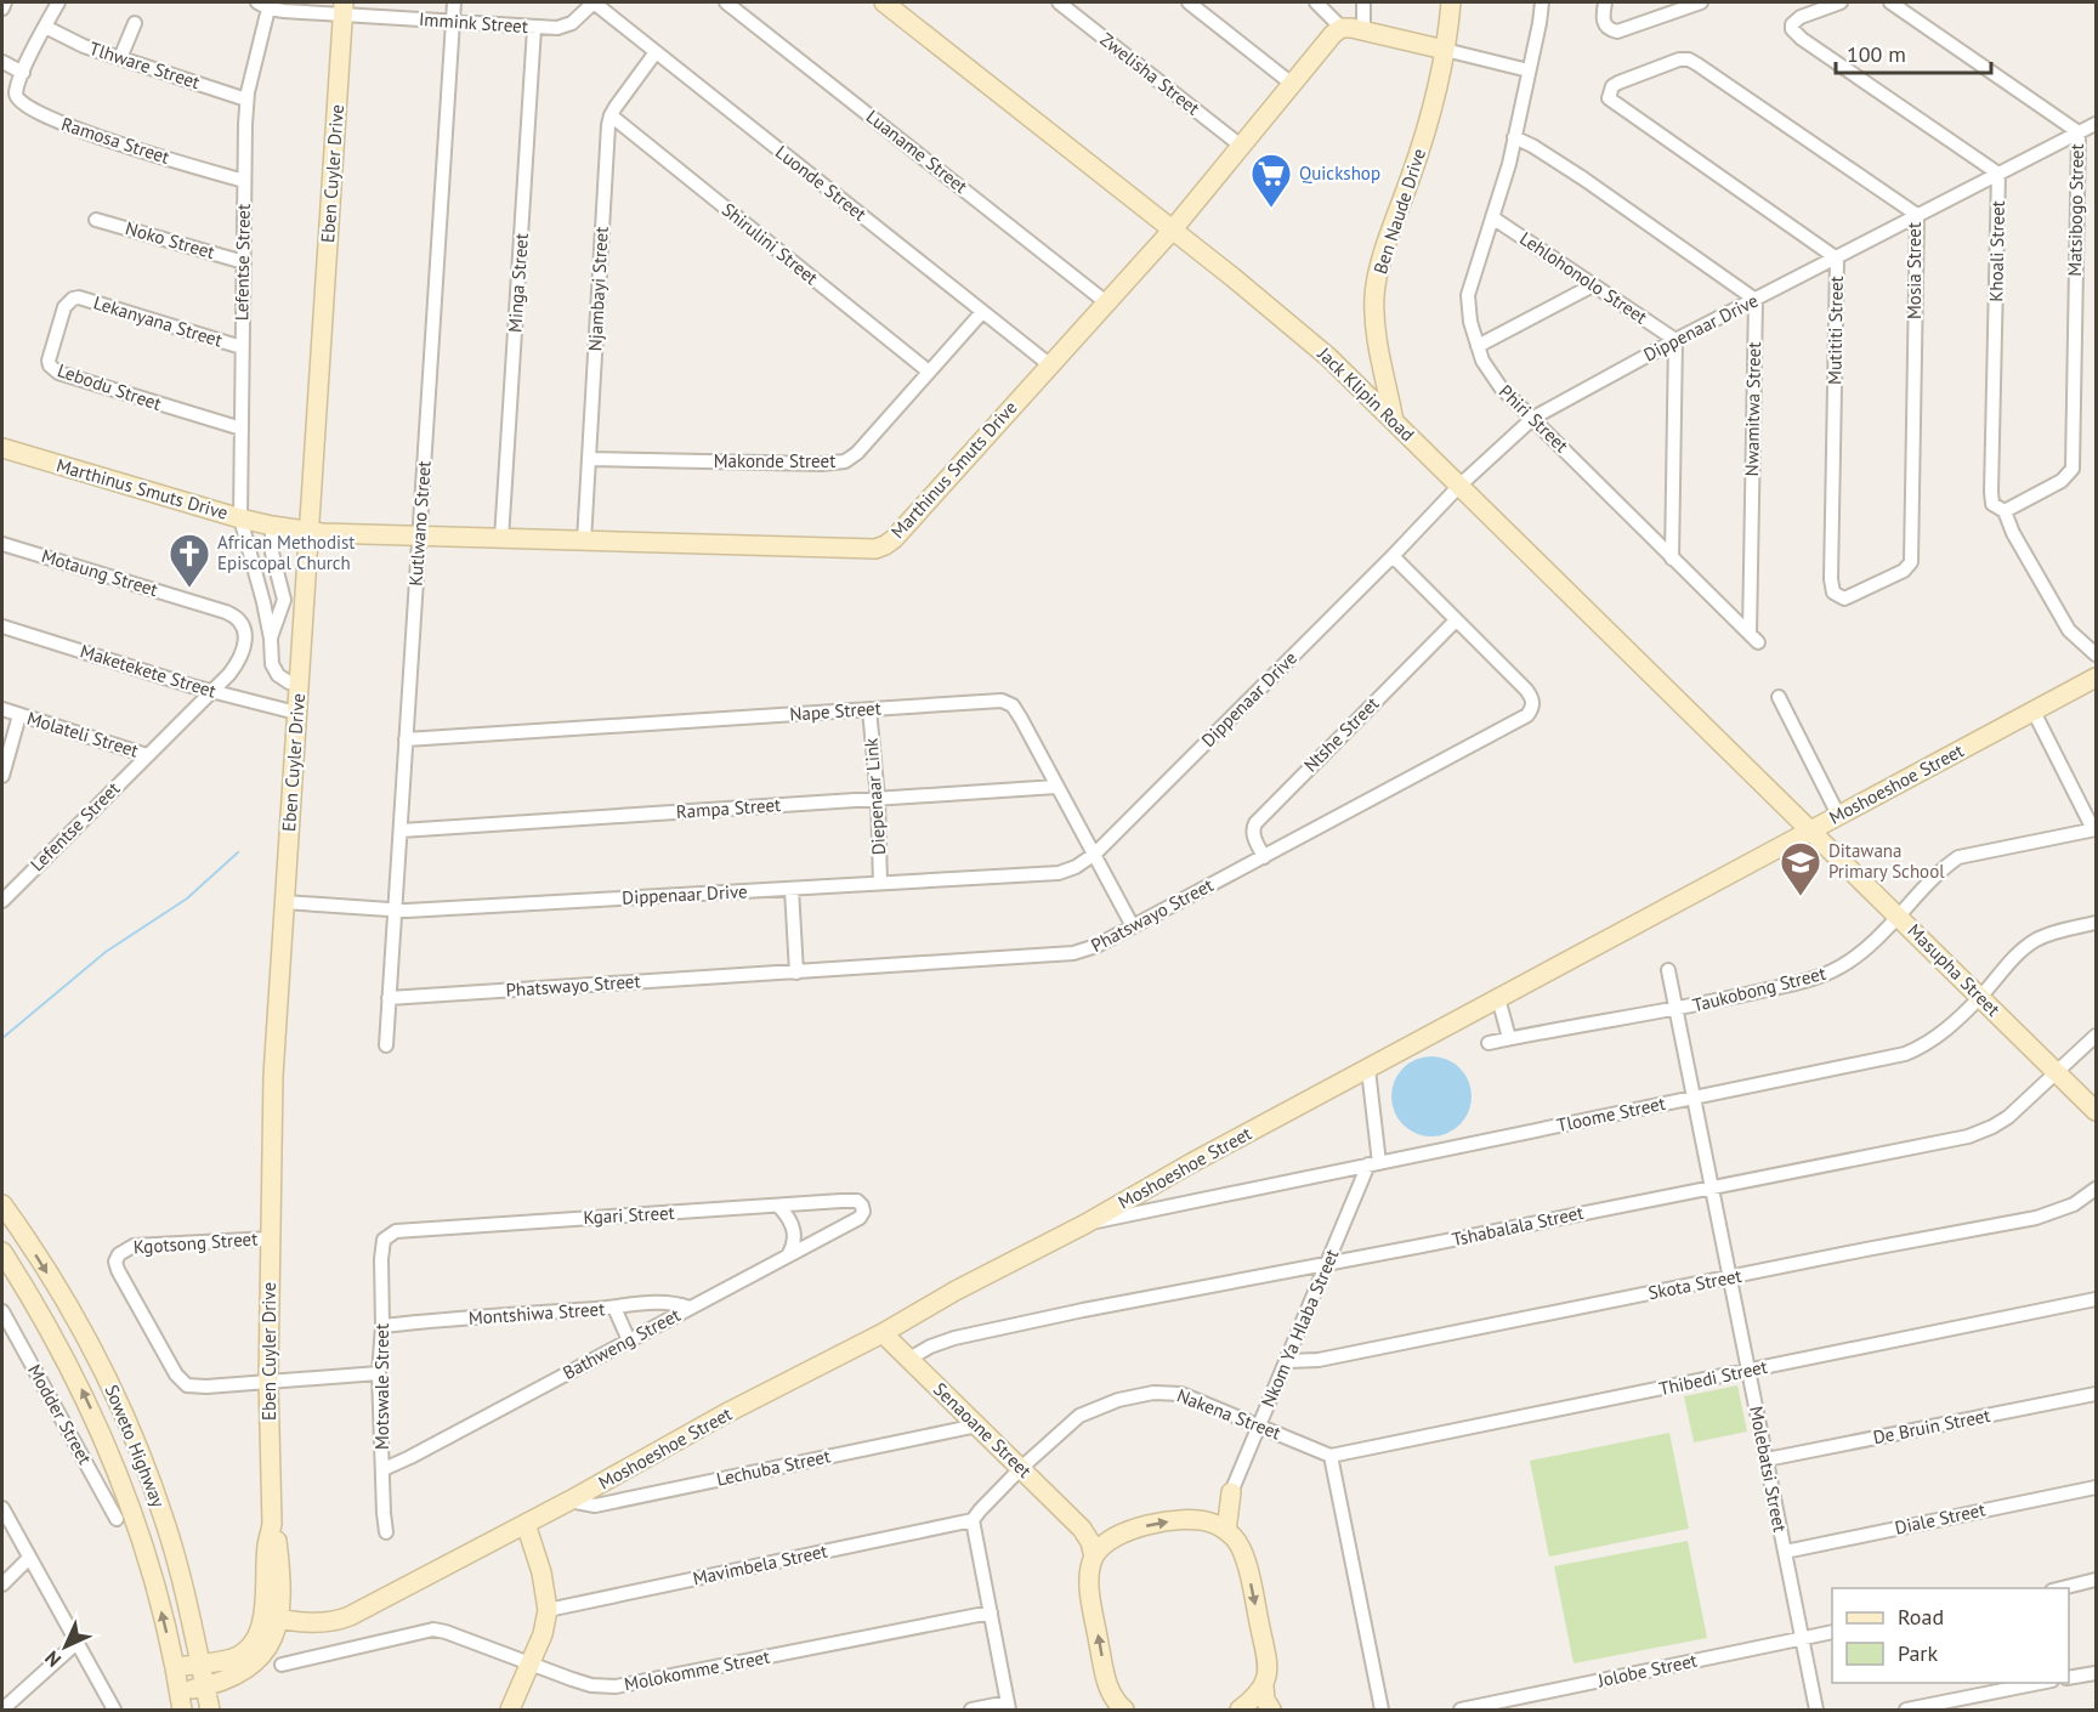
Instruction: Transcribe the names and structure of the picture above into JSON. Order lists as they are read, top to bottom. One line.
{"streets":{"street":["Immink Street","Tlhware Street","Zwelisha Street","Ramosa Street","Luaname Street","Eben Cuyler Drive","Luonde Street","Matsibogo Street","Ben Naude Drive","Noko Street","Shirulini Street","Khoali Street","Lefentse Street","Mosia Street","Lehlohonolo Street","Minga Street","Njambayi Street","Lekanyana Street","Dippenaar Drive","Mutititi Street","Lebodu Street","Jack Klipin Road","Nwamitwa Street","Phiri Street","Makonde Street","Marthinus Smuts Drive","Kutlwano Street","Motaung Street","Maketekete Street","Nape Street","Molateli Street","Ntshe Street","Moshoeshoe Street","Diepenaar Link","Rampa Street","Phatswayo Street","Masupha Street","Taukobong Street","Tloome Street","Kgari Street","Tshabalala Street","Kgotsong Street","Skota Street","Montshiwa Street","Nkom Ya Hlaba Street","Bathweng Street","Thibedi Street","Motswale Street","Modder Street","Nakena Street","De Bruin Street","Senaoane Street","Soweto Highway","Lechuba Street","Molebatsi Street","Diale Street","Mavimbela Street","Molokomme Street","Jolobe Street"]},"crossings":[["Immink Street","Eben Cuyler Drive"],["Immink Street","Luonde Street"],["Immink Street","Lefentse Street"],["Immink Street","Minga Street"],["Immink Street","Kutlwano Street"],["Tlhware Street","Lefentse Street"],["Zwelisha Street","Marthinus Smuts Drive"],["Ramosa Street","Lefentse Street"],["Luaname Street","Marthinus Smuts Drive"],["Eben Cuyler Drive","Lefentse Street"],["Eben Cuyler Drive","Dippenaar Drive"],["Eben Cuyler Drive","Marthinus Smuts Drive"],["Eben Cuyler Drive","Maketekete Street"],["Eben Cuyler Drive","Moshoeshoe Street"],["Eben Cuyler Drive","Kgotsong Street"],["Eben Cuyler Drive","Soweto Highway"],["Luonde Street","Makonde Street"],["Luonde Street","Marthinus Smuts Drive"],["Matsibogo Street","Khoali Street"],["Matsibogo Street","Dippenaar Drive"],["Ben Naude Drive","Jack Klipin Road"],["Noko Street","Lefentse Street"],["Shirulini Street","Njambayi Street"],["Shirulini Street","Makonde Street"],["Khoali Street","Dippenaar Drive"],["Lefentse Street","Lekanyana Street"],["Lefentse Street","Lebodu Street"],["Lefentse Street","Marthinus Smuts Drive"],["Lefentse Street","Motaung Street"],["Lefentse Street","Maketekete Street"],["Lefentse Street","Molateli Street"],["Mosia Street","Dippenaar Drive"],["Mosia Street","Mutititi Street"],["Lehlohonolo Street","Dippenaar Drive"],["Lehlohonolo Street","Phiri Street"],["Minga Street","Marthinus Smuts Drive"],["Njambayi Street","Makonde Street"],["Njambayi Street","Marthinus Smuts Drive"],["Lekanyana Street","Lebodu Street"],["Dippenaar Drive","Mutititi Street"],["Dippenaar Drive","Jack Klipin Road"],["Dippenaar Drive","Nwamitwa Street"],["Dippenaar Drive","Phiri Street"],["Dippenaar Drive","Kutlwano Street"],["Dippenaar Drive","Nape Street"],["Dippenaar Drive","Diepenaar Link"],["Dippenaar Drive","Phatswayo Street"],["Jack Klipin Road","Marthinus Smuts Drive"],["Jack Klipin Road","Moshoeshoe Street"],["Jack Klipin Road","Masupha Street"],["Nwamitwa Street","Phiri Street"],["Marthinus Smuts Drive","Kutlwano Street"],["Kutlwano Street","Nape Street"],["Kutlwano Street","Rampa Street"],["Kutlwano Street","Phatswayo Street"],["Motaung Street","Maketekete Street"],["Nape Street","Diepenaar Link"],["Nape Street","Rampa Street"],["Nape Street","Phatswayo Street"],["Ntshe Street","Phatswayo Street"],["Moshoeshoe Street","Masupha Street"],["Moshoeshoe Street","Tloome Street"],["Moshoeshoe Street","Nkom Ya Hlaba Street"],["Moshoeshoe Street","Senaoane Street"],["Moshoeshoe Street","Lechuba Street"],["Diepenaar Link","Rampa Street"],["Masupha Street","Taukobong Street"],["Masupha Street","Tloome Street"],["Masupha Street","Tshabalala Street"],["Taukobong Street","Molebatsi Street"],["Tloome Street","Nkom Ya Hlaba Street"],["Tloome Street","Molebatsi Street"],["Kgari Street","Bathweng Street"],["Kgari Street","Motswale Street"],["Tshabalala Street","Nkom Ya Hlaba Street"],["Tshabalala Street","Senaoane Street"],["Tshabalala Street","Molebatsi Street"],["Kgotsong Street","Motswale Street"],["Skota Street","Nkom Ya Hlaba Street"],["Skota Street","Molebatsi Street"],["Montshiwa Street","Bathweng Street"],["Montshiwa Street","Motswale Street"],["Nkom Ya Hlaba Street","Nakena Street"],["Bathweng Street","Motswale Street"],["Thibedi Street","Nakena Street"],["Thibedi Street","Molebatsi Street"],["Nakena Street","Senaoane Street"],["Nakena Street","Mavimbela Street"],["De Bruin Street","Molebatsi Street"],["Senaoane Street","Lechuba Street"],["Molebatsi Street","Diale Street"],["Molebatsi Street","Jolobe Street"]],"places":{"supermarket":["Quickshop"],"church":["African Methodist Episcopal Church"],"school or university":["Ditawana Primary School"]},"legend":["Road","Park"],"scale_bar":"100 m","north":"bottom left"}
